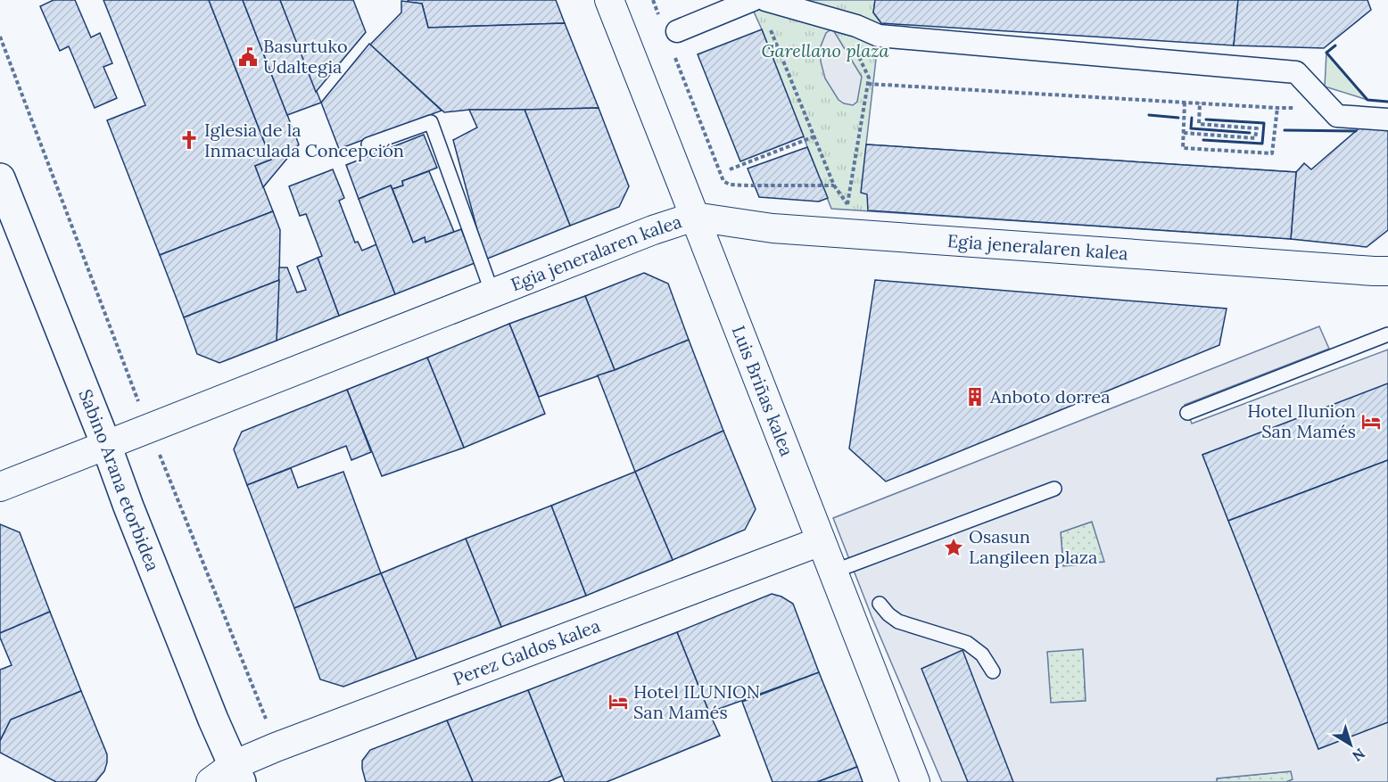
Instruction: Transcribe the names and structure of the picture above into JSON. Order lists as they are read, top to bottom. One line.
{"streets":{"street":["Egia jeneralaren kalea","Luis Briñas kalea","Sabino Arana etorbidea","Perez Galdos kalea"]},"crossings":[["Egia jeneralaren kalea","Luis Briñas kalea"],["Egia jeneralaren kalea","Sabino Arana etorbidea"],["Luis Briñas kalea","Perez Galdos kalea"],["Sabino Arana etorbidea","Perez Galdos kalea"]],"parks":["Garellano plaza"],"places":{"public building":["Basurtuko Udaltegia"],"church":["Iglesia de la Inmaculada Concepción"],"building":["Anboto dorrea"],"hotel":["Hotel Ilunion San Mamés","Hotel ILUNION San Mamés"],"place":["Osasun Langileen plaza"]},"north":"bottom right"}
